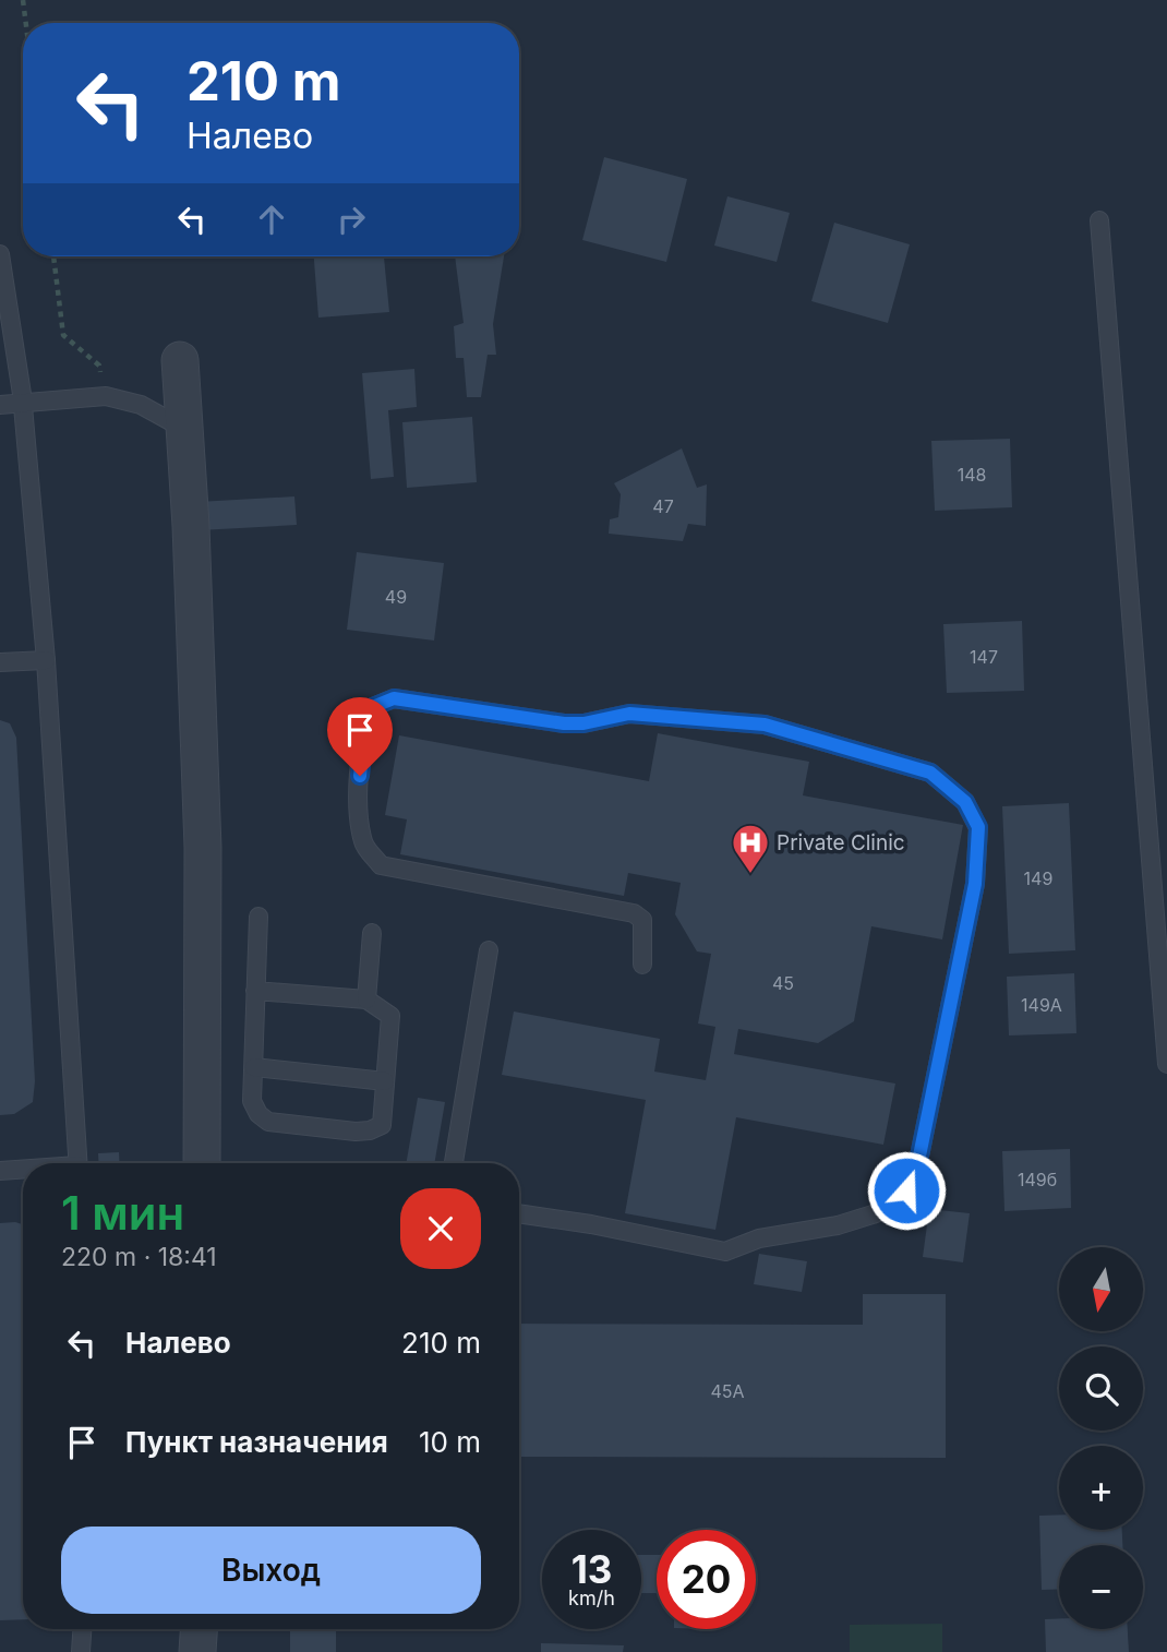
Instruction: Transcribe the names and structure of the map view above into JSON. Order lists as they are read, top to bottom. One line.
{"places":{"hospital":["Private Clinic"]},"house_numbers":["148","47","49","147","149","45","149А","149б","45А"],"north":"bottom","page":{"turn":["210 m","Налево"],"heading":["1 мин","220 m · 18:41"],"map_buttons":["+","−"],"list":[{"name":"Налево","value":"210 m"},{"name":"Пункт назначения","value":"10 m"}],"buttons":"Выход","speed":"13 km/h","limit":"20"}}
